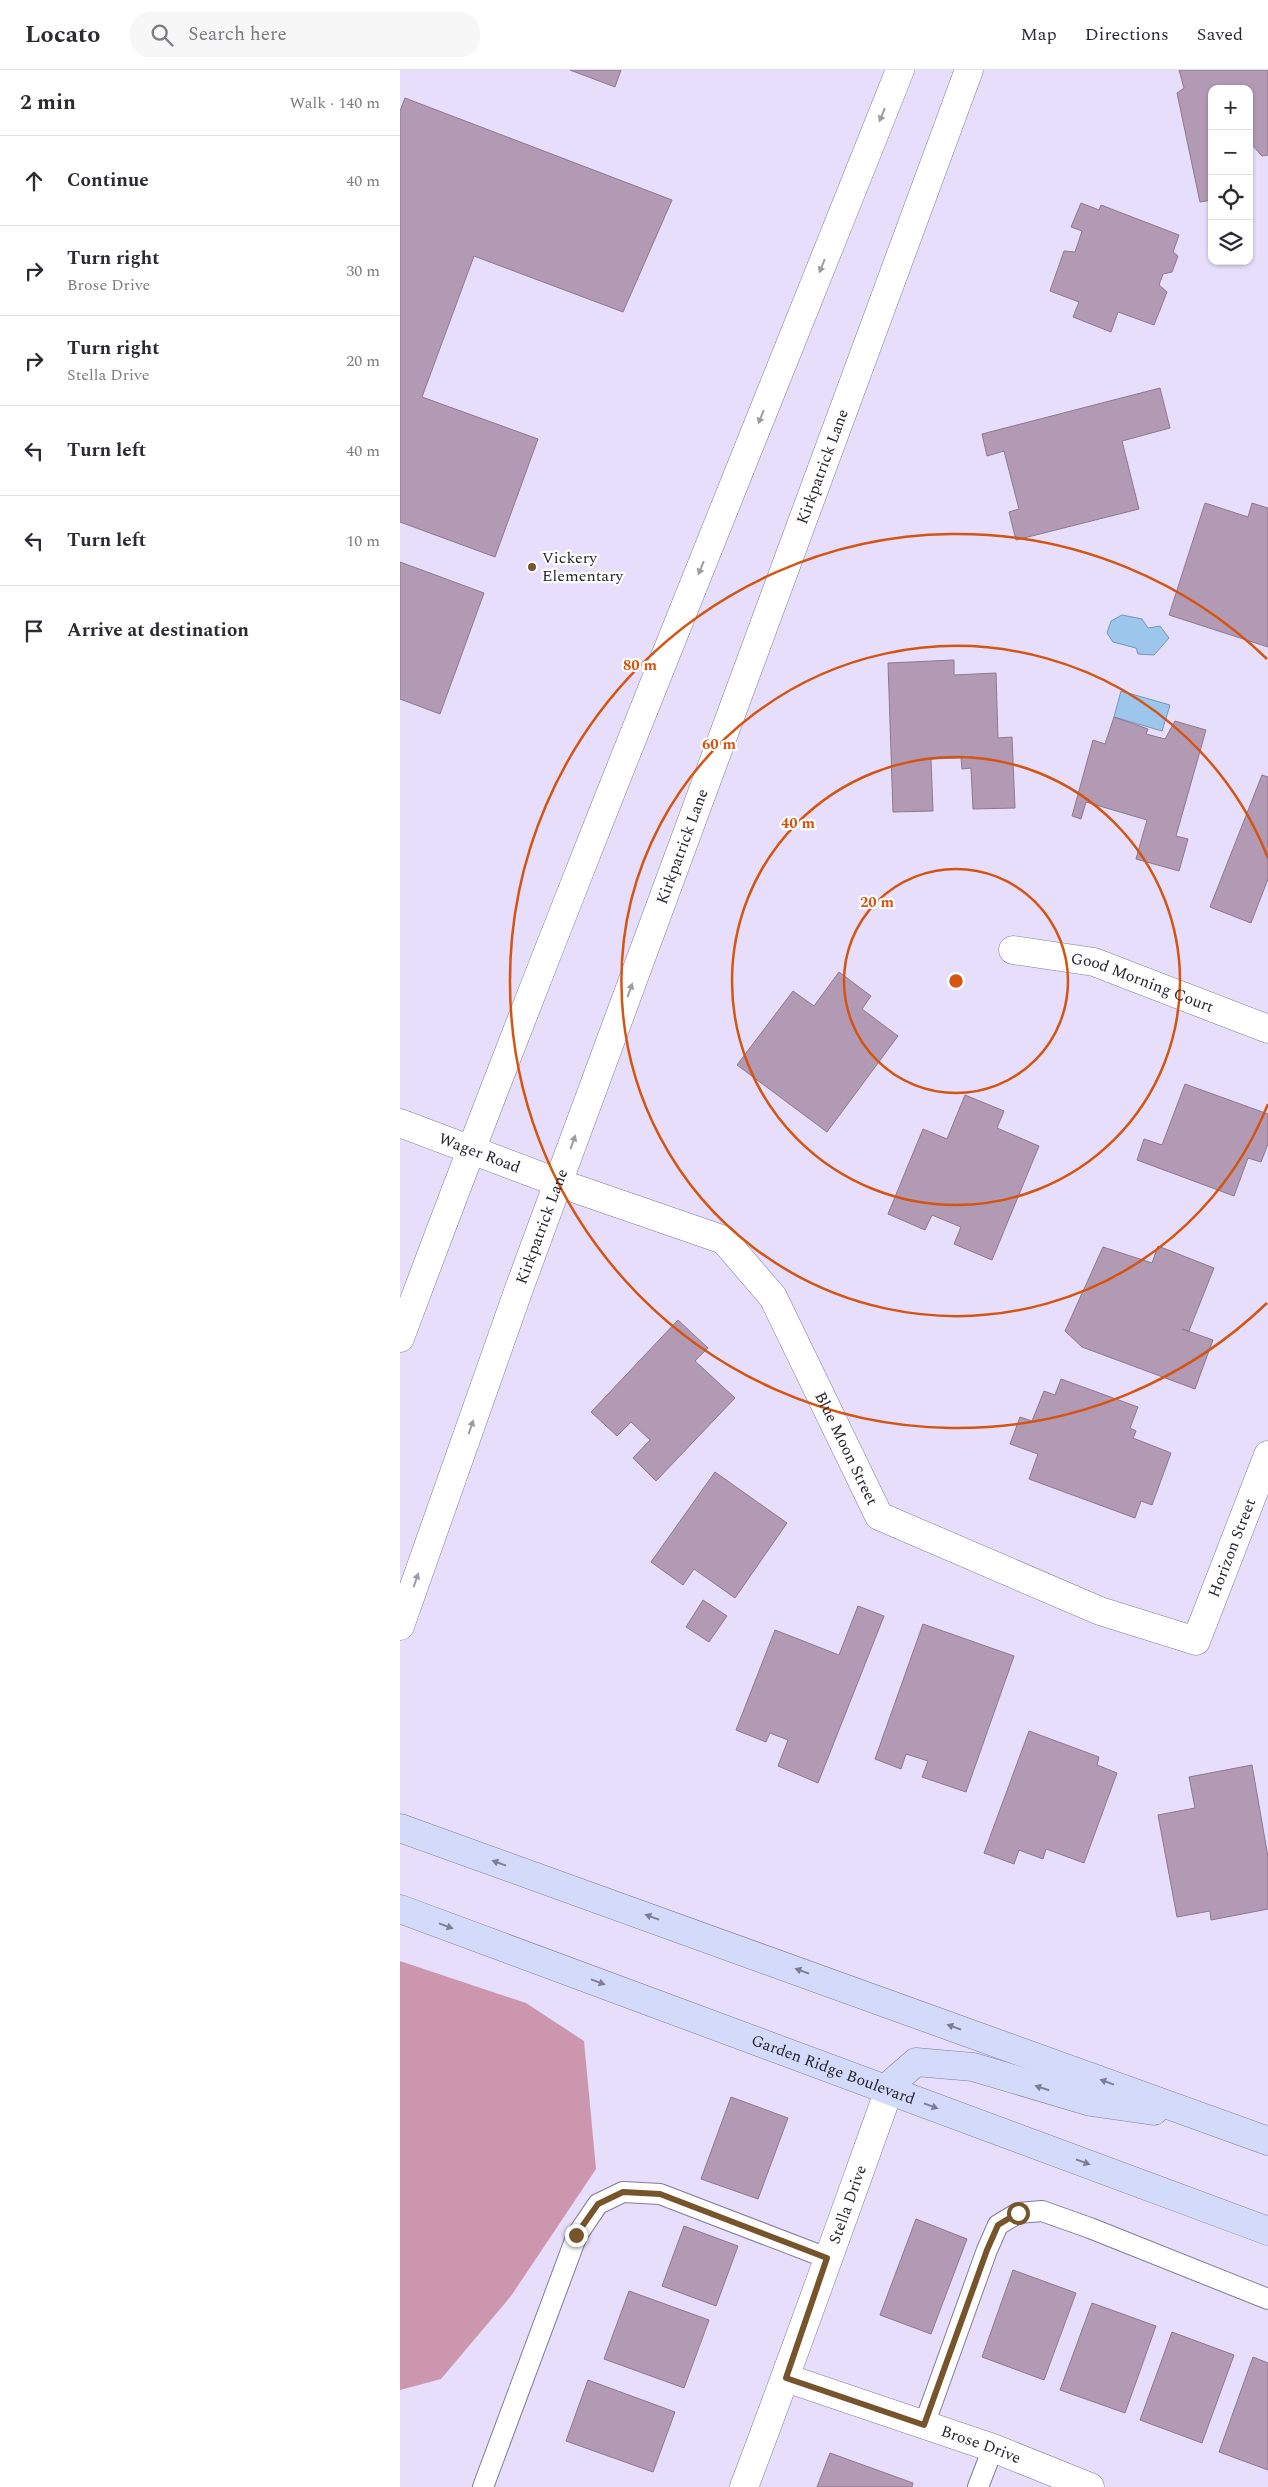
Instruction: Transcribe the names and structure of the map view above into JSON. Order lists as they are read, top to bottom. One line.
{"streets":{"main road":["Garden Ridge Boulevard"],"street":["Kirkpatrick Lane","Good Morning Court","Wager Road","Blue Moon Street","Horizon Street","Stella Drive","Brose Drive"]},"crossings":[["Kirkpatrick Lane","Wager Road"],["Kirkpatrick Lane","Blue Moon Street"],["Wager Road","Blue Moon Street"],["Blue Moon Street","Horizon Street"],["Garden Ridge Boulevard","Stella Drive"],["Stella Drive","Brose Drive"]],"places":["Vickery Elementary"],"page":{"header":"Locato","search":"Search here","nav":["Map","Directions","Saved"],"heading":["2 min","Walk · 140 m"],"map_buttons":["+","−"],"list":[["Continue","40 m"],["Turn right","Brose Drive","30 m"],["Turn right","Stella Drive","20 m"],["Turn left","40 m"],["Turn left","10 m"],"Arrive at destination"]},"rings":["80 m","60 m","40 m","20 m"]}
